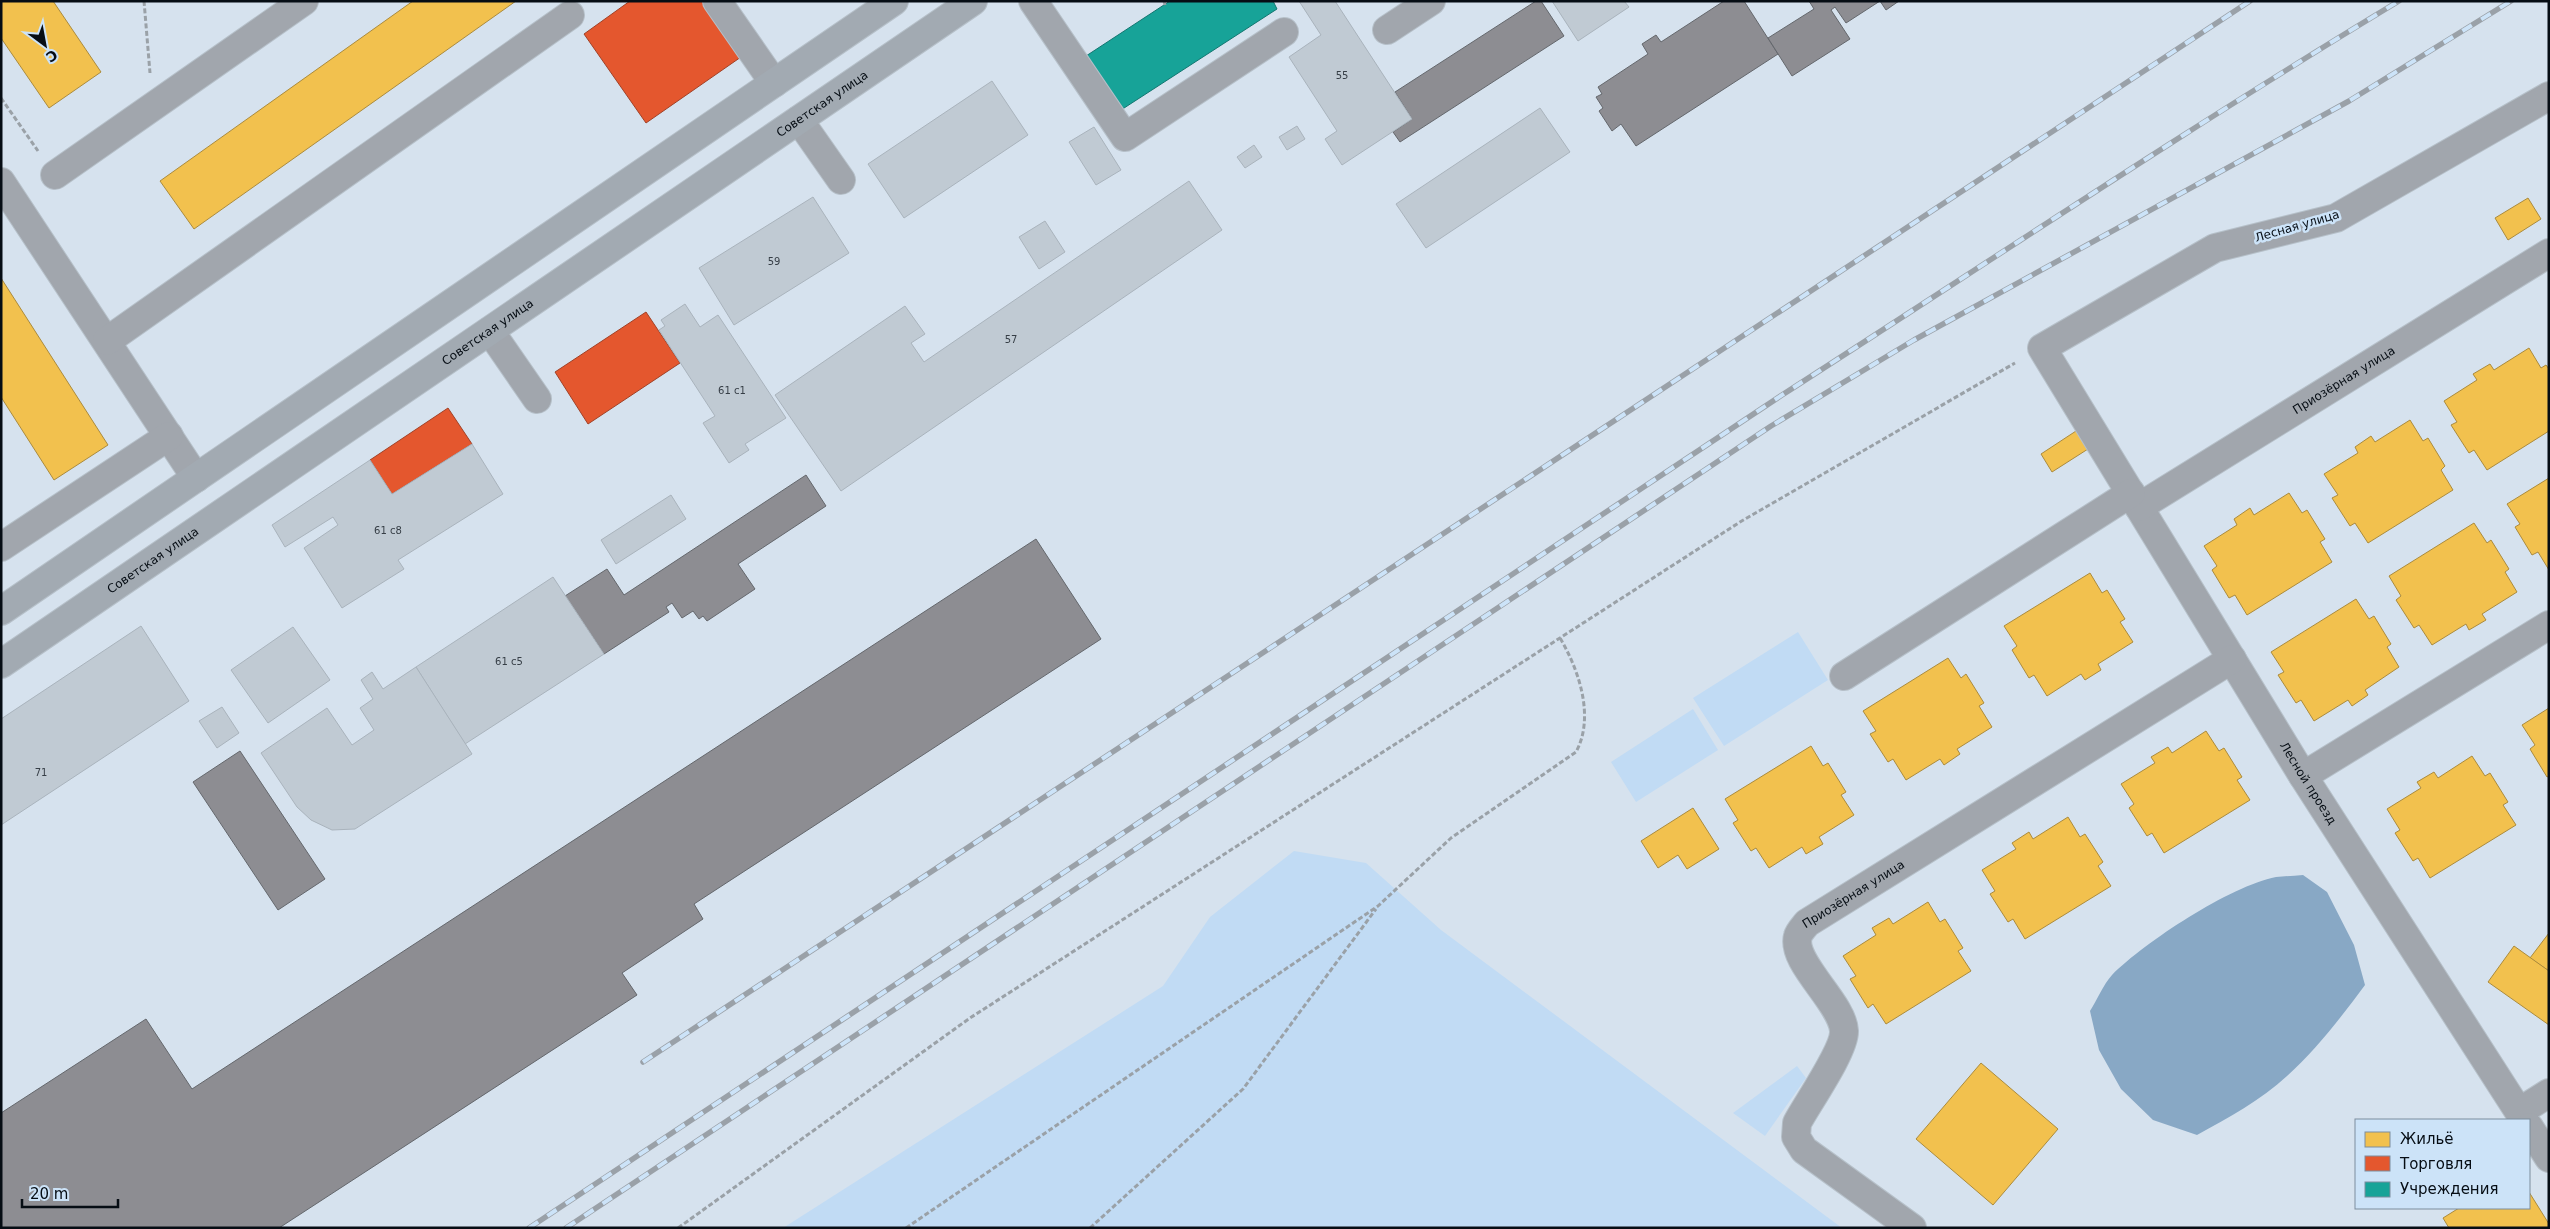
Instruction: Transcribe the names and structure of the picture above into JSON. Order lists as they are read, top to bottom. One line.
{"streets":{"main road":["Советская улица"],"street":["Лесная улица","Приозёрная улица","Лесной проезд"]},"crossings":[["Лесная улица","Лесной проезд"],["Приозёрная улица","Лесной проезд"]],"house_numbers":["55","59","57","61 с1","61 с8","61 с5","71"],"legend":["Жильё","Торговля","Учреждения"],"scale_bar":"20 m","north":"bottom right"}
